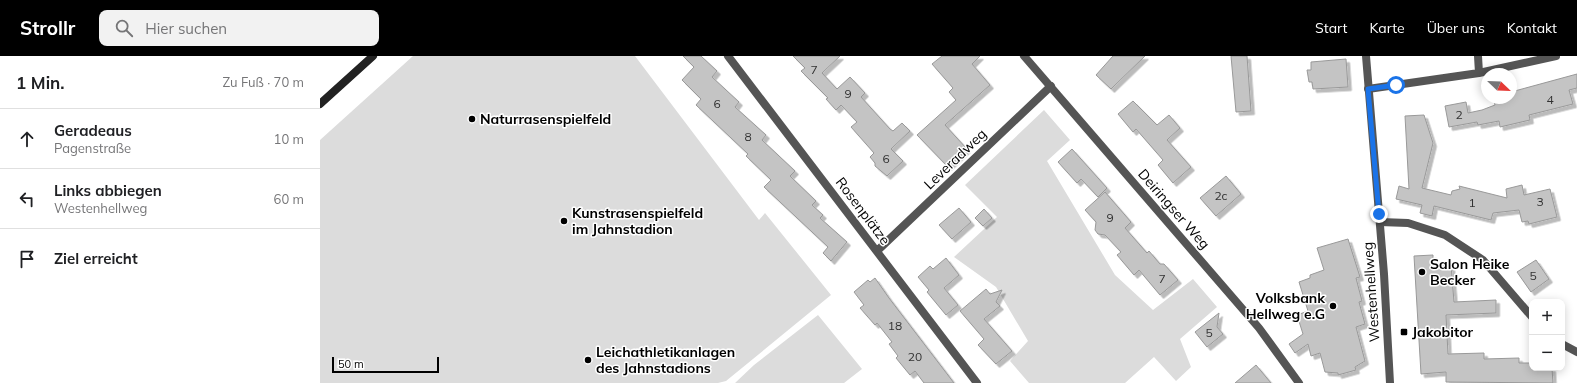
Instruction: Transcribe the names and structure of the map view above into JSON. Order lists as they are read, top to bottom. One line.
{"streets":{"street":["Leveradweg","Deiringser Weg","Rosenplätze","Westenhellweg"]},"crossings":[["Leveradweg","Deiringser Weg"],["Leveradweg","Rosenplätze"]],"places":{"other":["Naturrasenspielfeld","Kunstrasenspielfeld im Jahnstadion","Salon Heike Becker","Volksbank Hellweg e.G","Leichathletikanlagen des Jahnstadions"],"transit":["Jakobitor"]},"house_numbers":["7","9","4","6","2","8","6","2c","3","1","9","5","7","18","5","20"],"scale_bar":"50 m","north":"bottom right","page":{"header":"Strollr","search":"Hier suchen","nav":["Start","Karte","Über uns","Kontakt"],"heading":["1 Min.","Zu Fuß · 70 m"],"list":[["Geradeaus","Pagenstraße","10 m"],["Links abbiegen","Westenhellweg","60 m"],"Ziel erreicht"],"map_buttons":["+","−"],"scale":"50 m"}}
